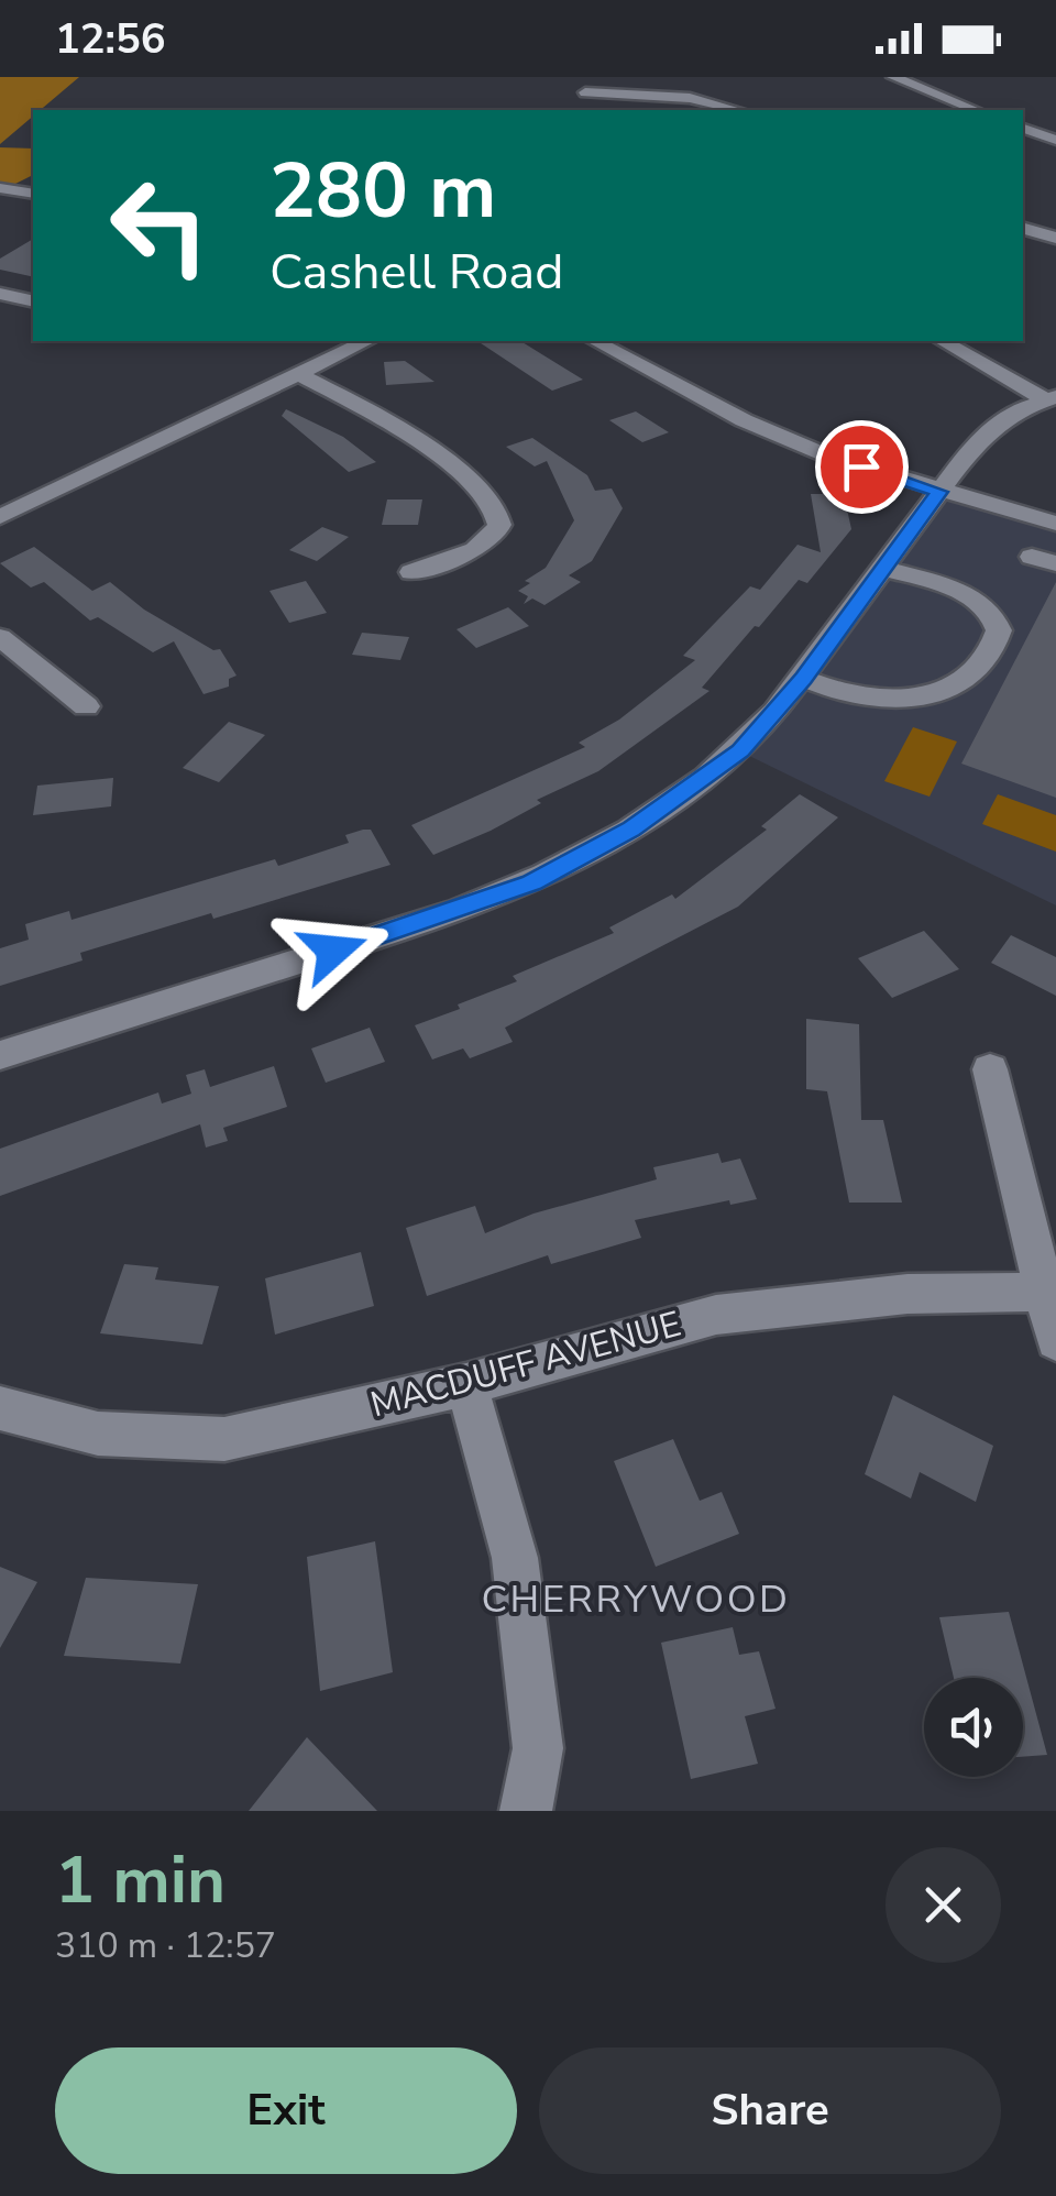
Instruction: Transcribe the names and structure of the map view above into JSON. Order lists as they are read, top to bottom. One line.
{"streets":{"street":["MACDUFF AVENUE"]},"districts":["CHERRYWOOD"],"page":{"status":"12:56","turn":["280 m","Cashell Road"],"heading":["1 min","310 m · 12:57"],"buttons":["Exit","Share"]}}
